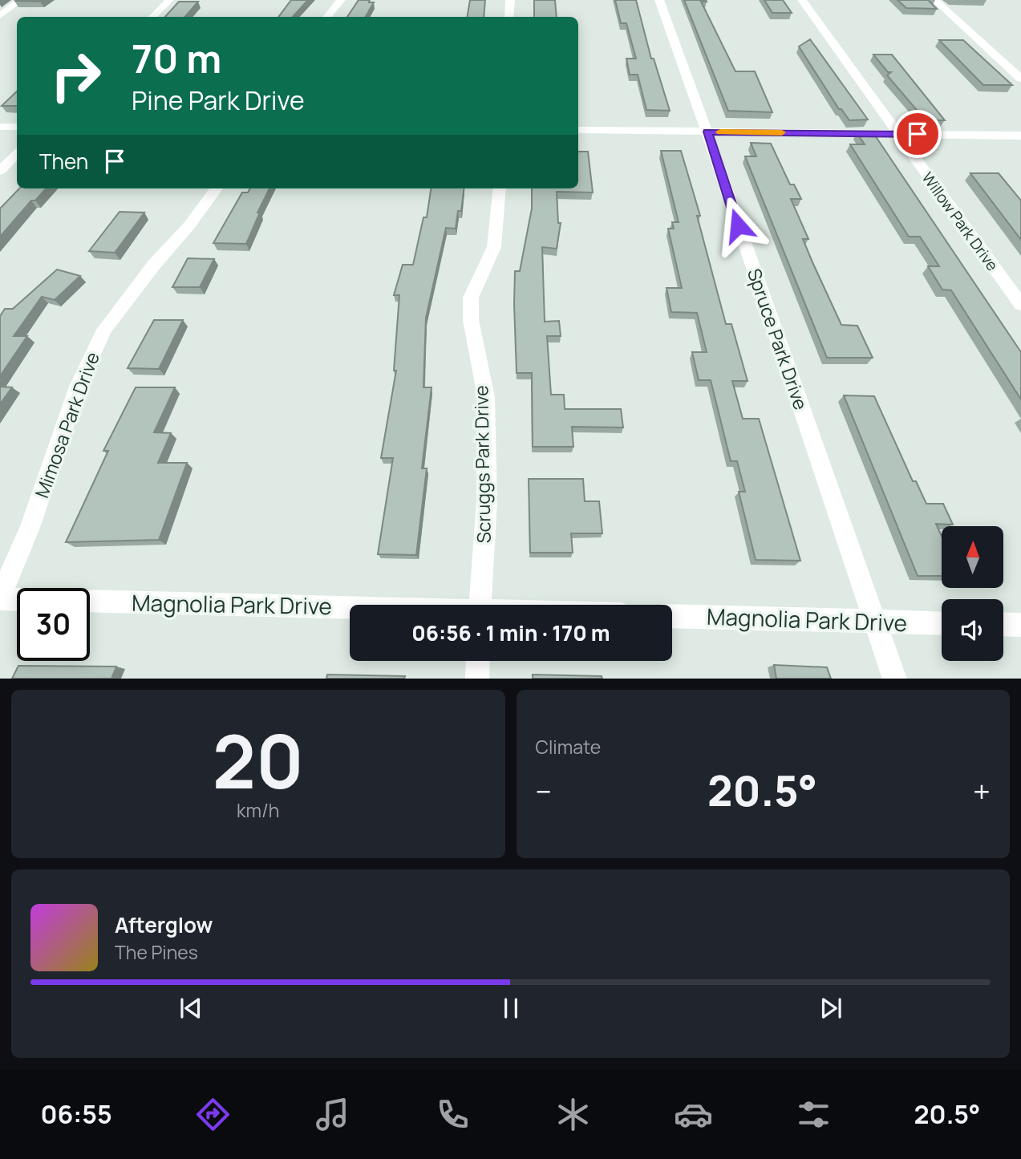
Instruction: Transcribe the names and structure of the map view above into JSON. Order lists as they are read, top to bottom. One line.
{"streets":{"street":["Willow Park Drive","Spruce Park Drive","Mimosa Park Drive","Scruggs Park Drive","Magnolia Park Drive"]},"crossings":[["Spruce Park Drive","Magnolia Park Drive"]],"north":"top","page":{"turn":["70 m","Pine Park Drive"],"then":"Then","limit":"30","trip":"06:56 · 1 min · 170 m","tile":[["20","km/h"],"Climate"],"heat":["−","20.5°","+"],"song":["Afterglow","The Pines"],"tabs":["06:55","20.5°"]}}
